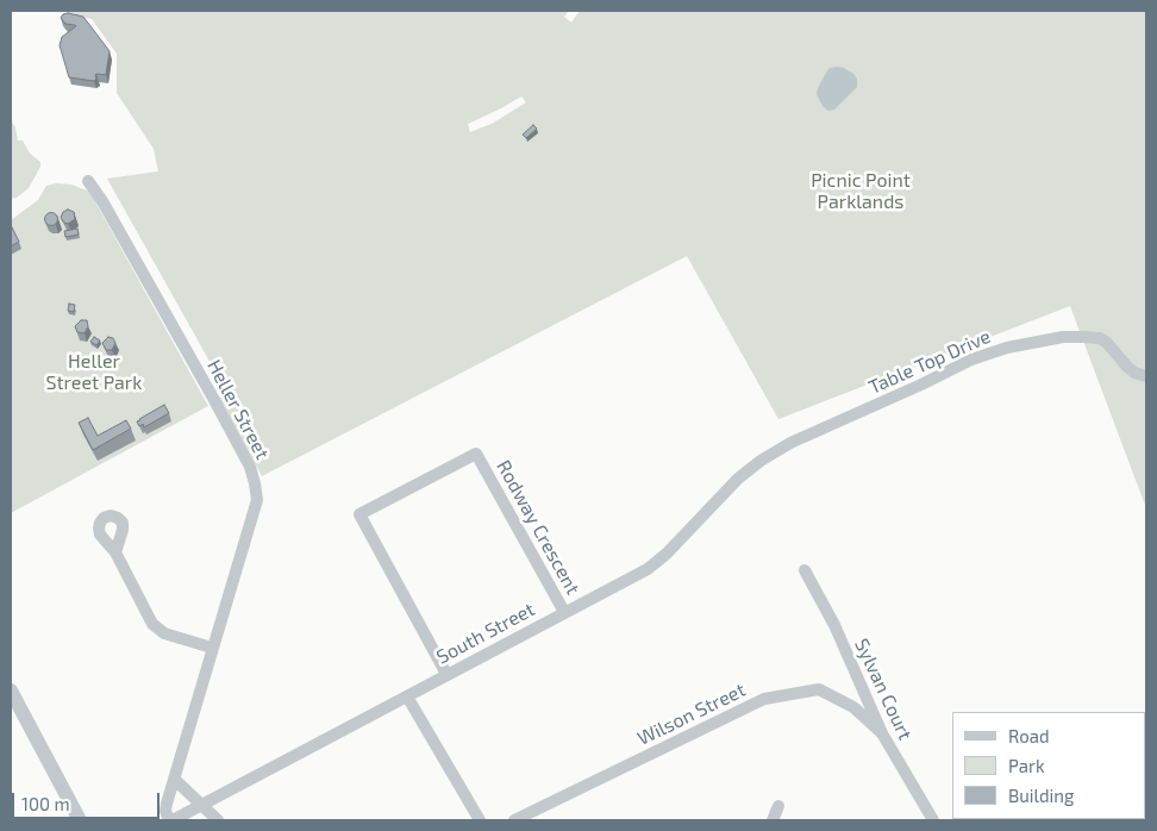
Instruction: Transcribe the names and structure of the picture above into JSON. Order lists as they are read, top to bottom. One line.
{"streets":{"street":["Table Top Drive","Heller Street","Rodway Crescent","South Street","Sylvan Court","Wilson Street"]},"crossings":[["Table Top Drive","South Street"],["Heller Street","South Street"],["Rodway Crescent","South Street"],["Sylvan Court","Wilson Street"]],"parks":["Picnic Point Parklands","Heller Street Park"],"legend":["Road","Park","Building"],"scale_bar":"100 m"}
